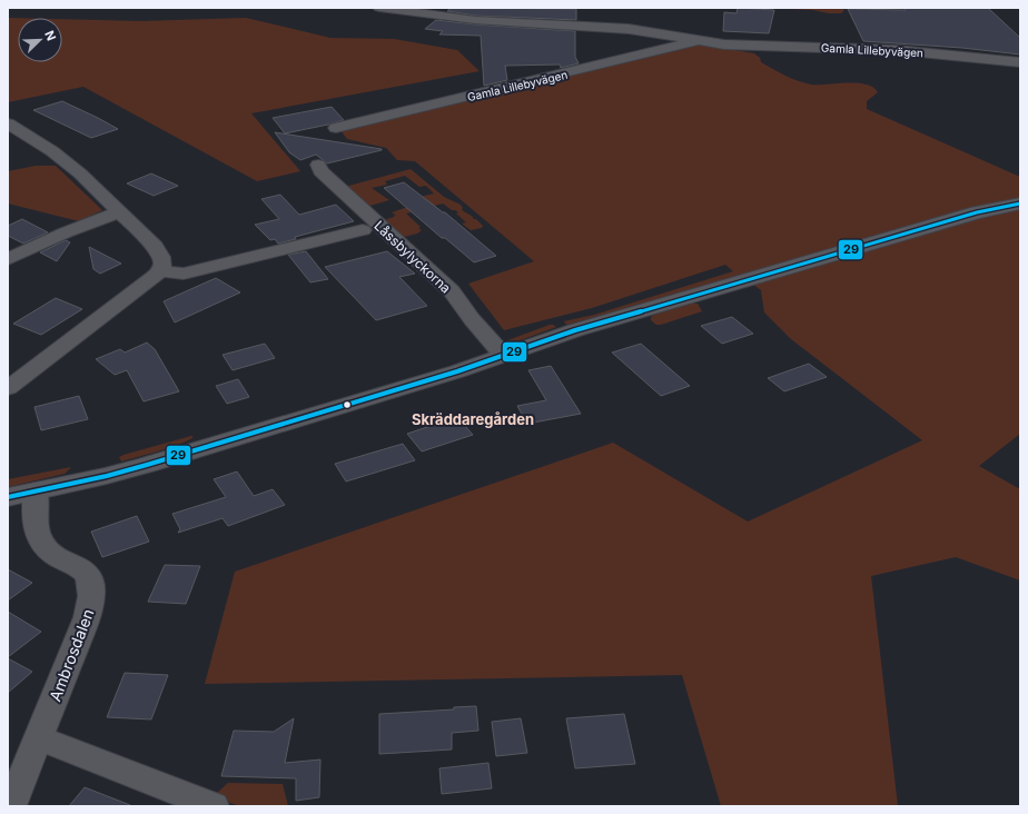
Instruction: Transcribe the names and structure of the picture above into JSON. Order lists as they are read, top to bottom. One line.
{"streets":{"street":["Gamla Lillebyvägen","Låssbylyckorna","Ambrosdalen"]},"districts":["Skräddaregården"],"lines":["transit line 29"],"north":"top right"}
